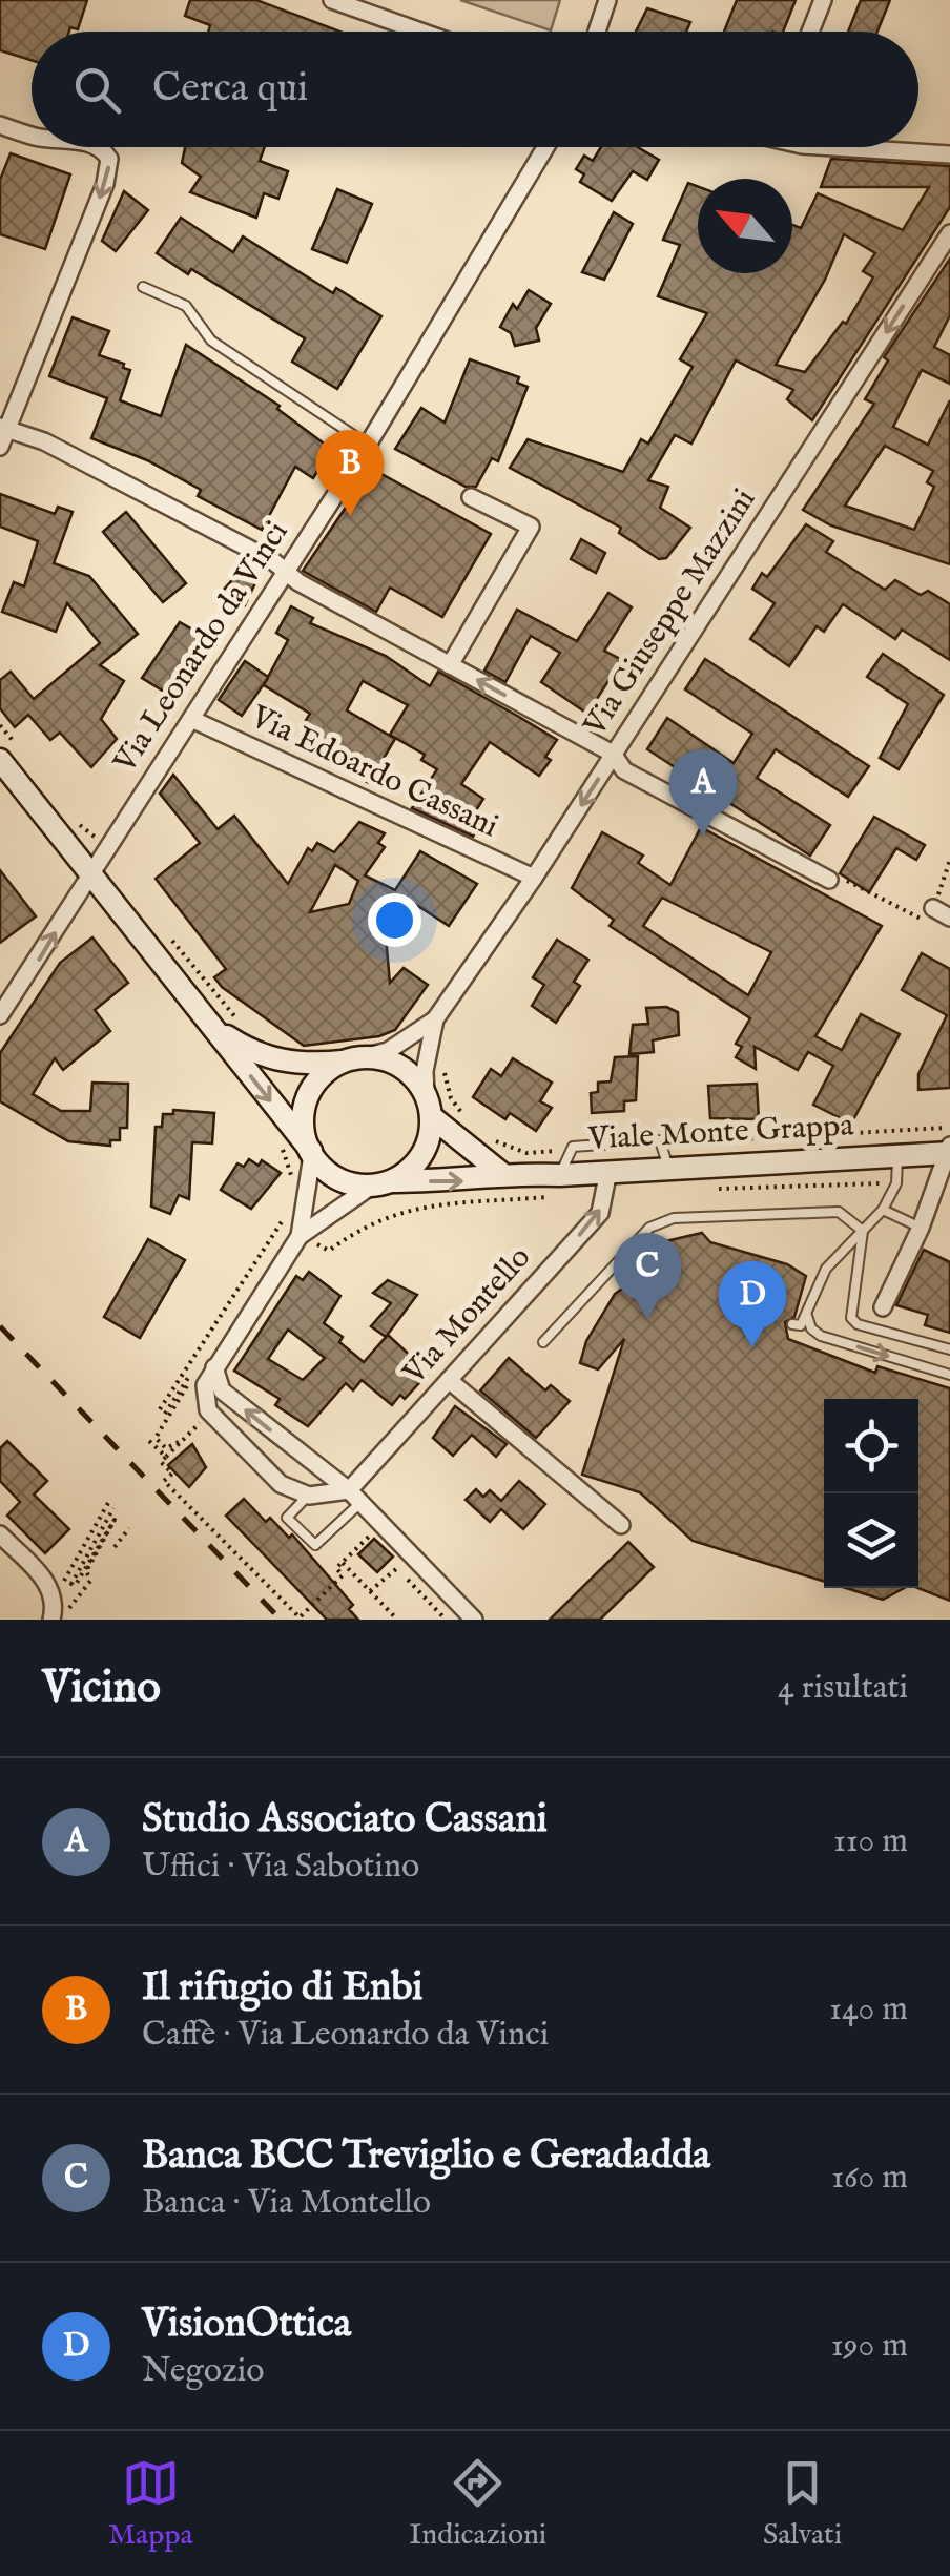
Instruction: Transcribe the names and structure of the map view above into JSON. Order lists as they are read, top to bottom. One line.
{"streets":{"main road":["Viale Monte Grappa"],"street":["Via Giuseppe Mazzini","Via Leonardo da Vinci","Via Edoardo Cassani","Via Montello"]},"crossings":[["Via Giuseppe Mazzini","Via Edoardo Cassani"],["Via Giuseppe Mazzini","Viale Monte Grappa"],["Via Leonardo da Vinci","Via Edoardo Cassani"],["Viale Monte Grappa","Via Montello"]],"one_way":["Via Giuseppe Mazzini","Via Montello"],"north":"top left","page":{"search":"Cerca qui","pins":["B","A","C","D"],"heading":["Vicino","4 risultati"],"list":[{"mark":"A","name":"Studio Associato Cassani","note":"Uffici · Via Sabotino","value":"110 m"},{"mark":"B","name":"Il rifugio di Enbi","note":"Caffè · Via Leonardo da Vinci","value":"140 m"},{"mark":"C","name":"Banca BCC Treviglio e Geradadda","note":"Banca · Via Montello","value":"160 m"},{"mark":"D","name":"VisionOttica","note":"Negozio","value":"190 m"}],"nav":["Mappa","Indicazioni","Salvati"]}}
